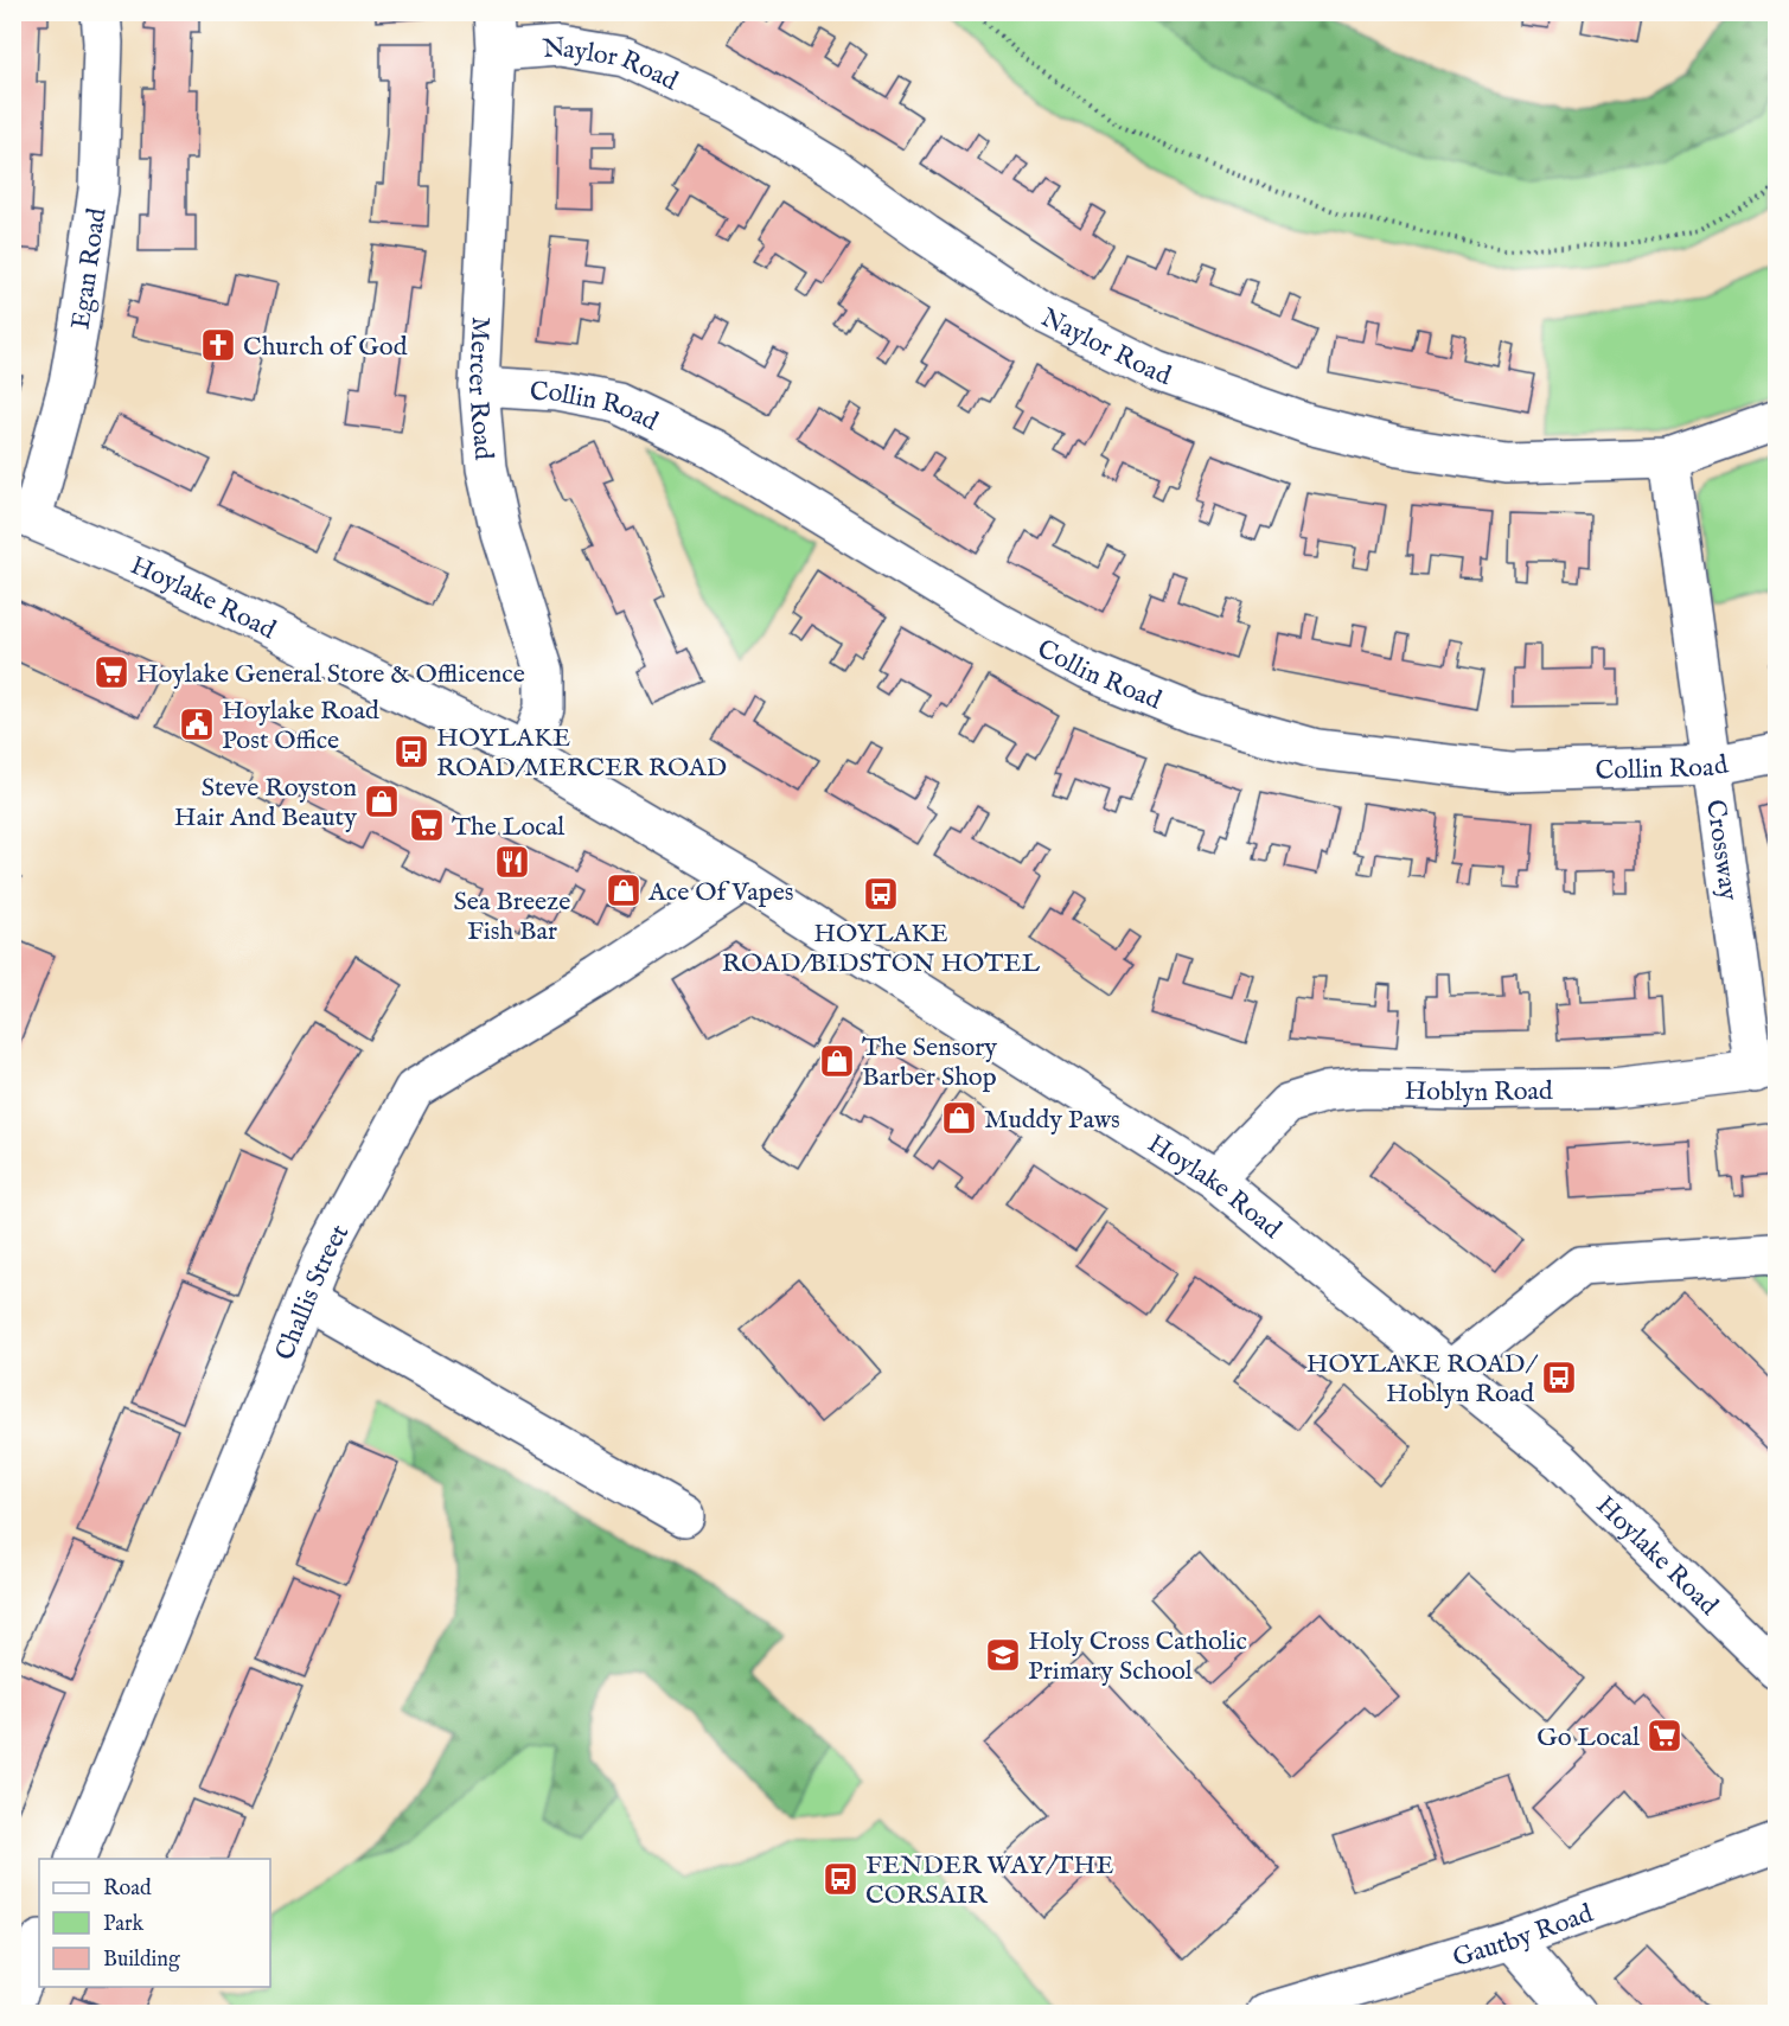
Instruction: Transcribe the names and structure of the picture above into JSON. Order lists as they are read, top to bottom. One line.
{"streets":{"street":["Naylor Road","Egan Road","Mercer Road","Collin Road","Hoylake Road","Crossway","Hoblyn Road","Challis Street","Gautby Road"]},"crossings":[["Naylor Road","Mercer Road"],["Naylor Road","Crossway"],["Egan Road","Hoylake Road"],["Mercer Road","Collin Road"],["Mercer Road","Hoylake Road"],["Collin Road","Crossway"],["Hoylake Road","Hoblyn Road"],["Hoylake Road","Challis Street"],["Crossway","Hoblyn Road"]],"places":{"church":["Church of God"],"supermarket":["Hoylake General Store & Offlicence","The Local","Go Local"],"public building":["Hoylake Road Post Office"],"bus stop":["HOYLAKE ROAD/MERCER ROAD","HOYLAKE ROAD/BIDSTON HOTEL","HOYLAKE ROAD/ Hoblyn Road","FENDER WAY/THE CORSAIR"],"shop":["Steve Royston Hair And Beauty","Ace Of Vapes","The Sensory Barber Shop","Muddy Paws"],"restaurant":["Sea Breeze Fish Bar"],"school or university":["Holy Cross Catholic Primary School"]},"legend":["Road","Park","Building"]}
